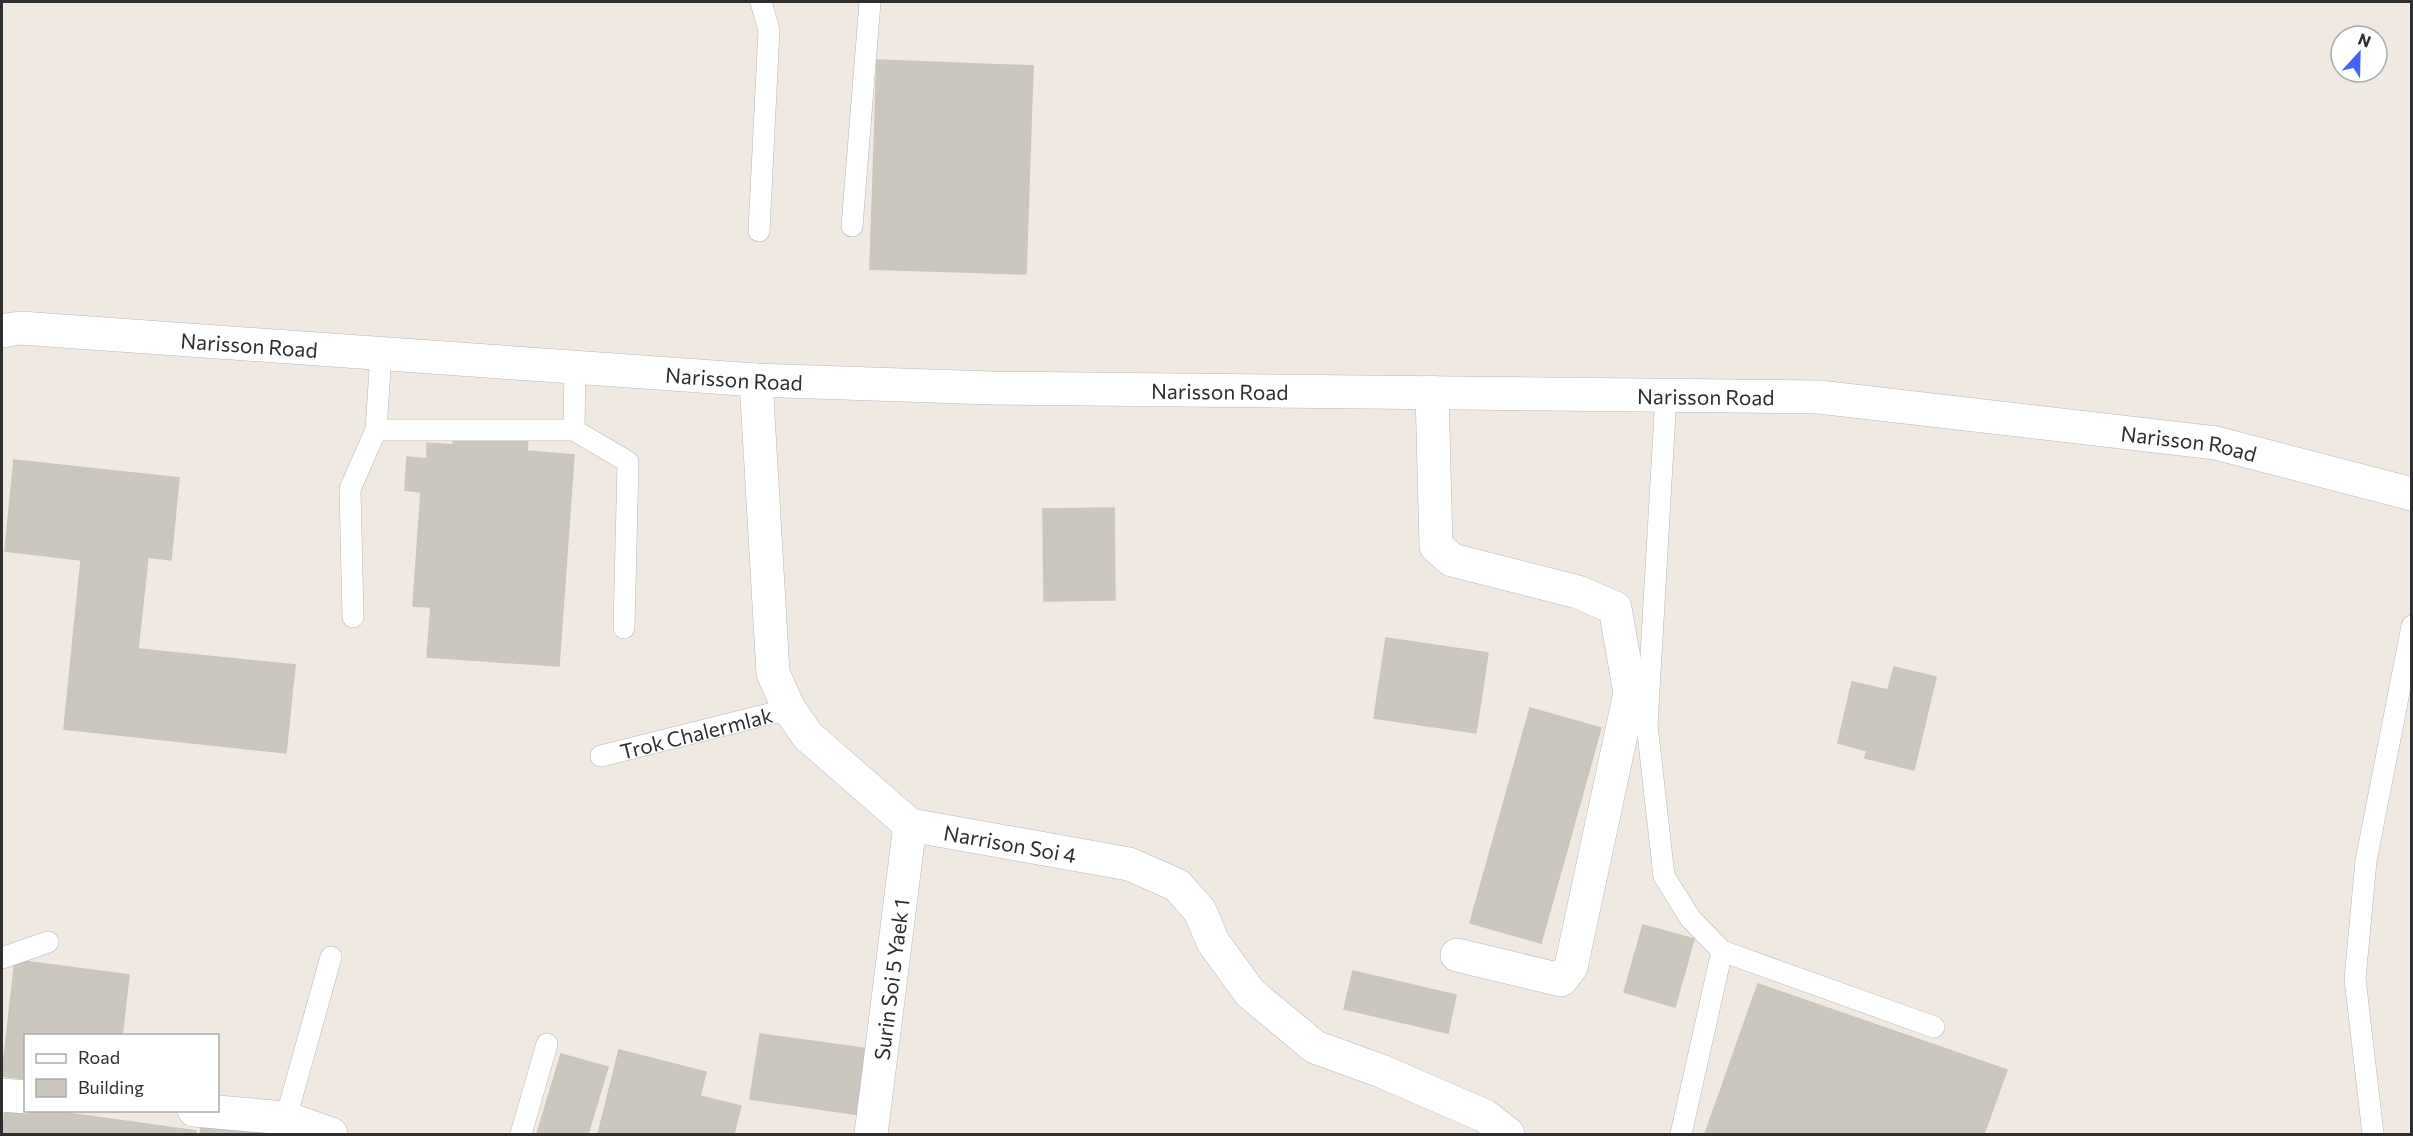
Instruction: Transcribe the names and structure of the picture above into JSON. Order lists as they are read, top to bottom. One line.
{"streets":{"street":["Narisson Road","Narrison Soi 4","Surin Soi 5 Yaek 1"],"lane":["Trok Chalermlak"]},"crossings":[["Narrison Soi 4","Surin Soi 5 Yaek 1"]],"legend":["Road","Building"],"north":"top"}
